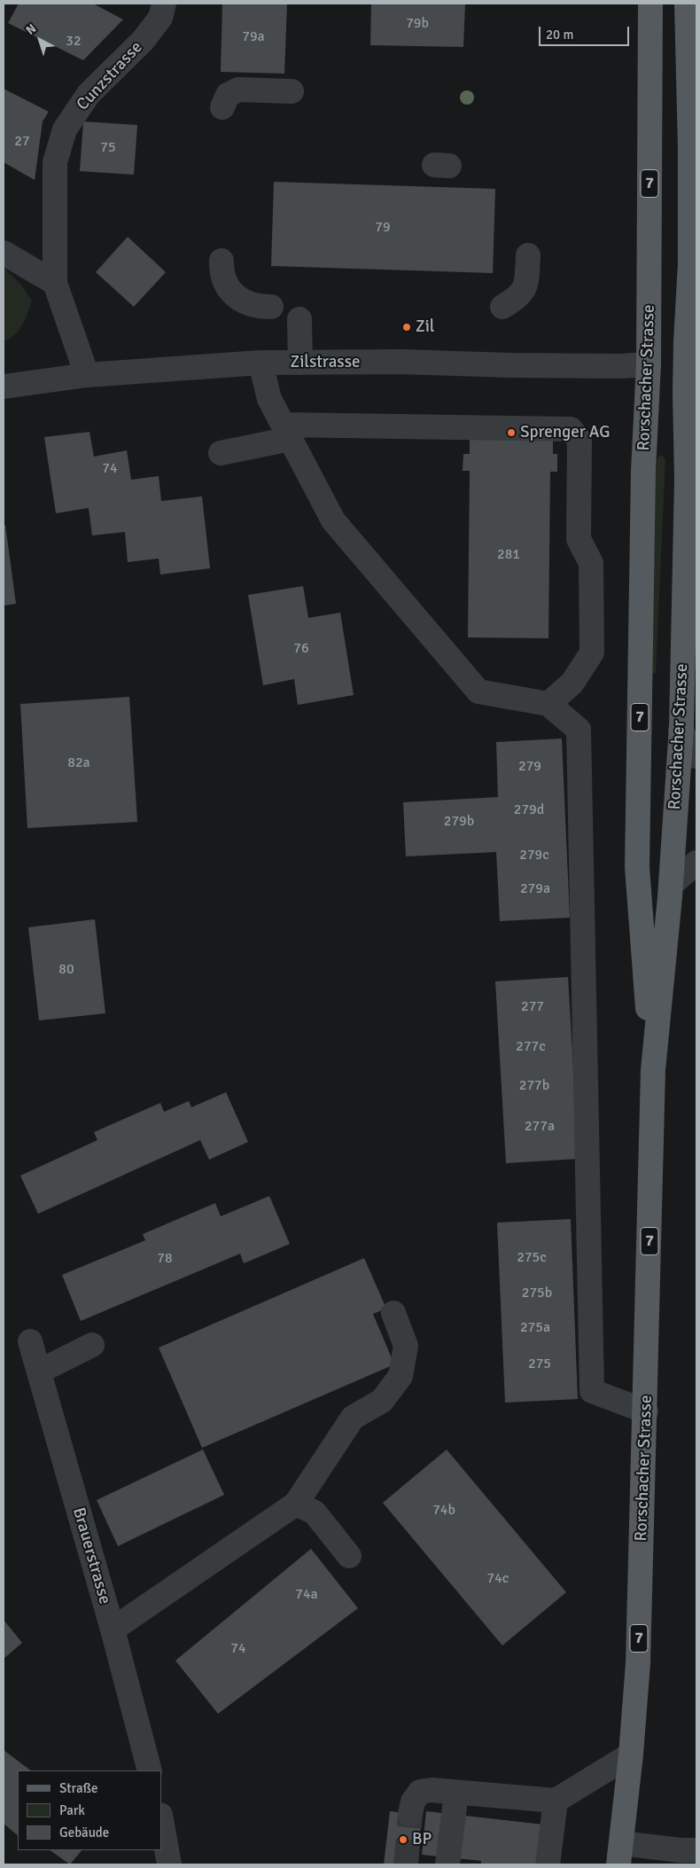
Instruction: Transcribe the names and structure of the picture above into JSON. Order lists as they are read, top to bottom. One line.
{"streets":{"main road":["7","Rorschacher Strasse"],"street":["Cunzstrasse","Zilstrasse","Brauerstrasse"]},"crossings":[["Cunzstrasse","Zilstrasse"],["Zilstrasse","Rorschacher Strasse"]],"places":["Zil","Sprenger AG","BP"],"house_numbers":["79b","79a","32","27","75","79","74","281","76","82a","279","279d","279b","279c","279a","80","277","277c","277b","277a","275c","78","275b","275a","275","74b","74c","74a","74"],"legend":["Straße","Park","Gebäude"],"scale_bar":"20 m","north":"top left"}
